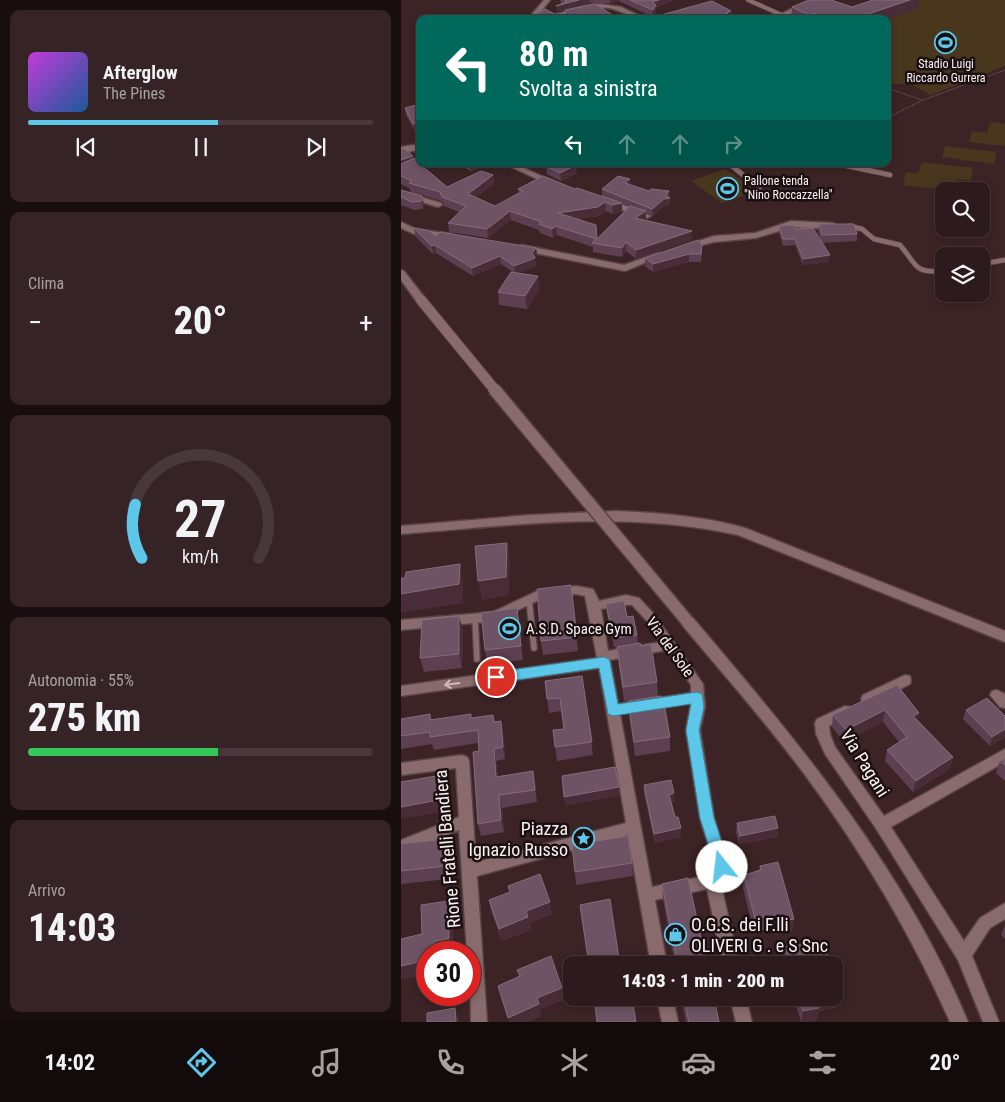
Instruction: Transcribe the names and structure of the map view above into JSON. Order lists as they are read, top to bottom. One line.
{"streets":{"street":["Via del Sole","Via Pagani","Rione Fratelli Bandiera"]},"places":{"sports":["Stadio Luigi Riccardo Gurrera","Pallone tenda \"Nino Roccazzella\"","A.S.D. Space Gym"],"place":["Piazza Ignazio Russo"],"shop":["O.G.S. dei F.lli OLIVERI G . e S Snc"]},"page":{"turn":["80 m","Svolta a sinistra"],"song":["Afterglow","The Pines"],"tile":["Clima",["Autonomia · 55%","275 km"],["Arrivo","14:03"]],"heat":["−","20°","+"],"limit":"30","trip":"14:03 · 1 min · 200 m","tabs":["14:02","20°"],"gauge":["27","km/h"]}}
